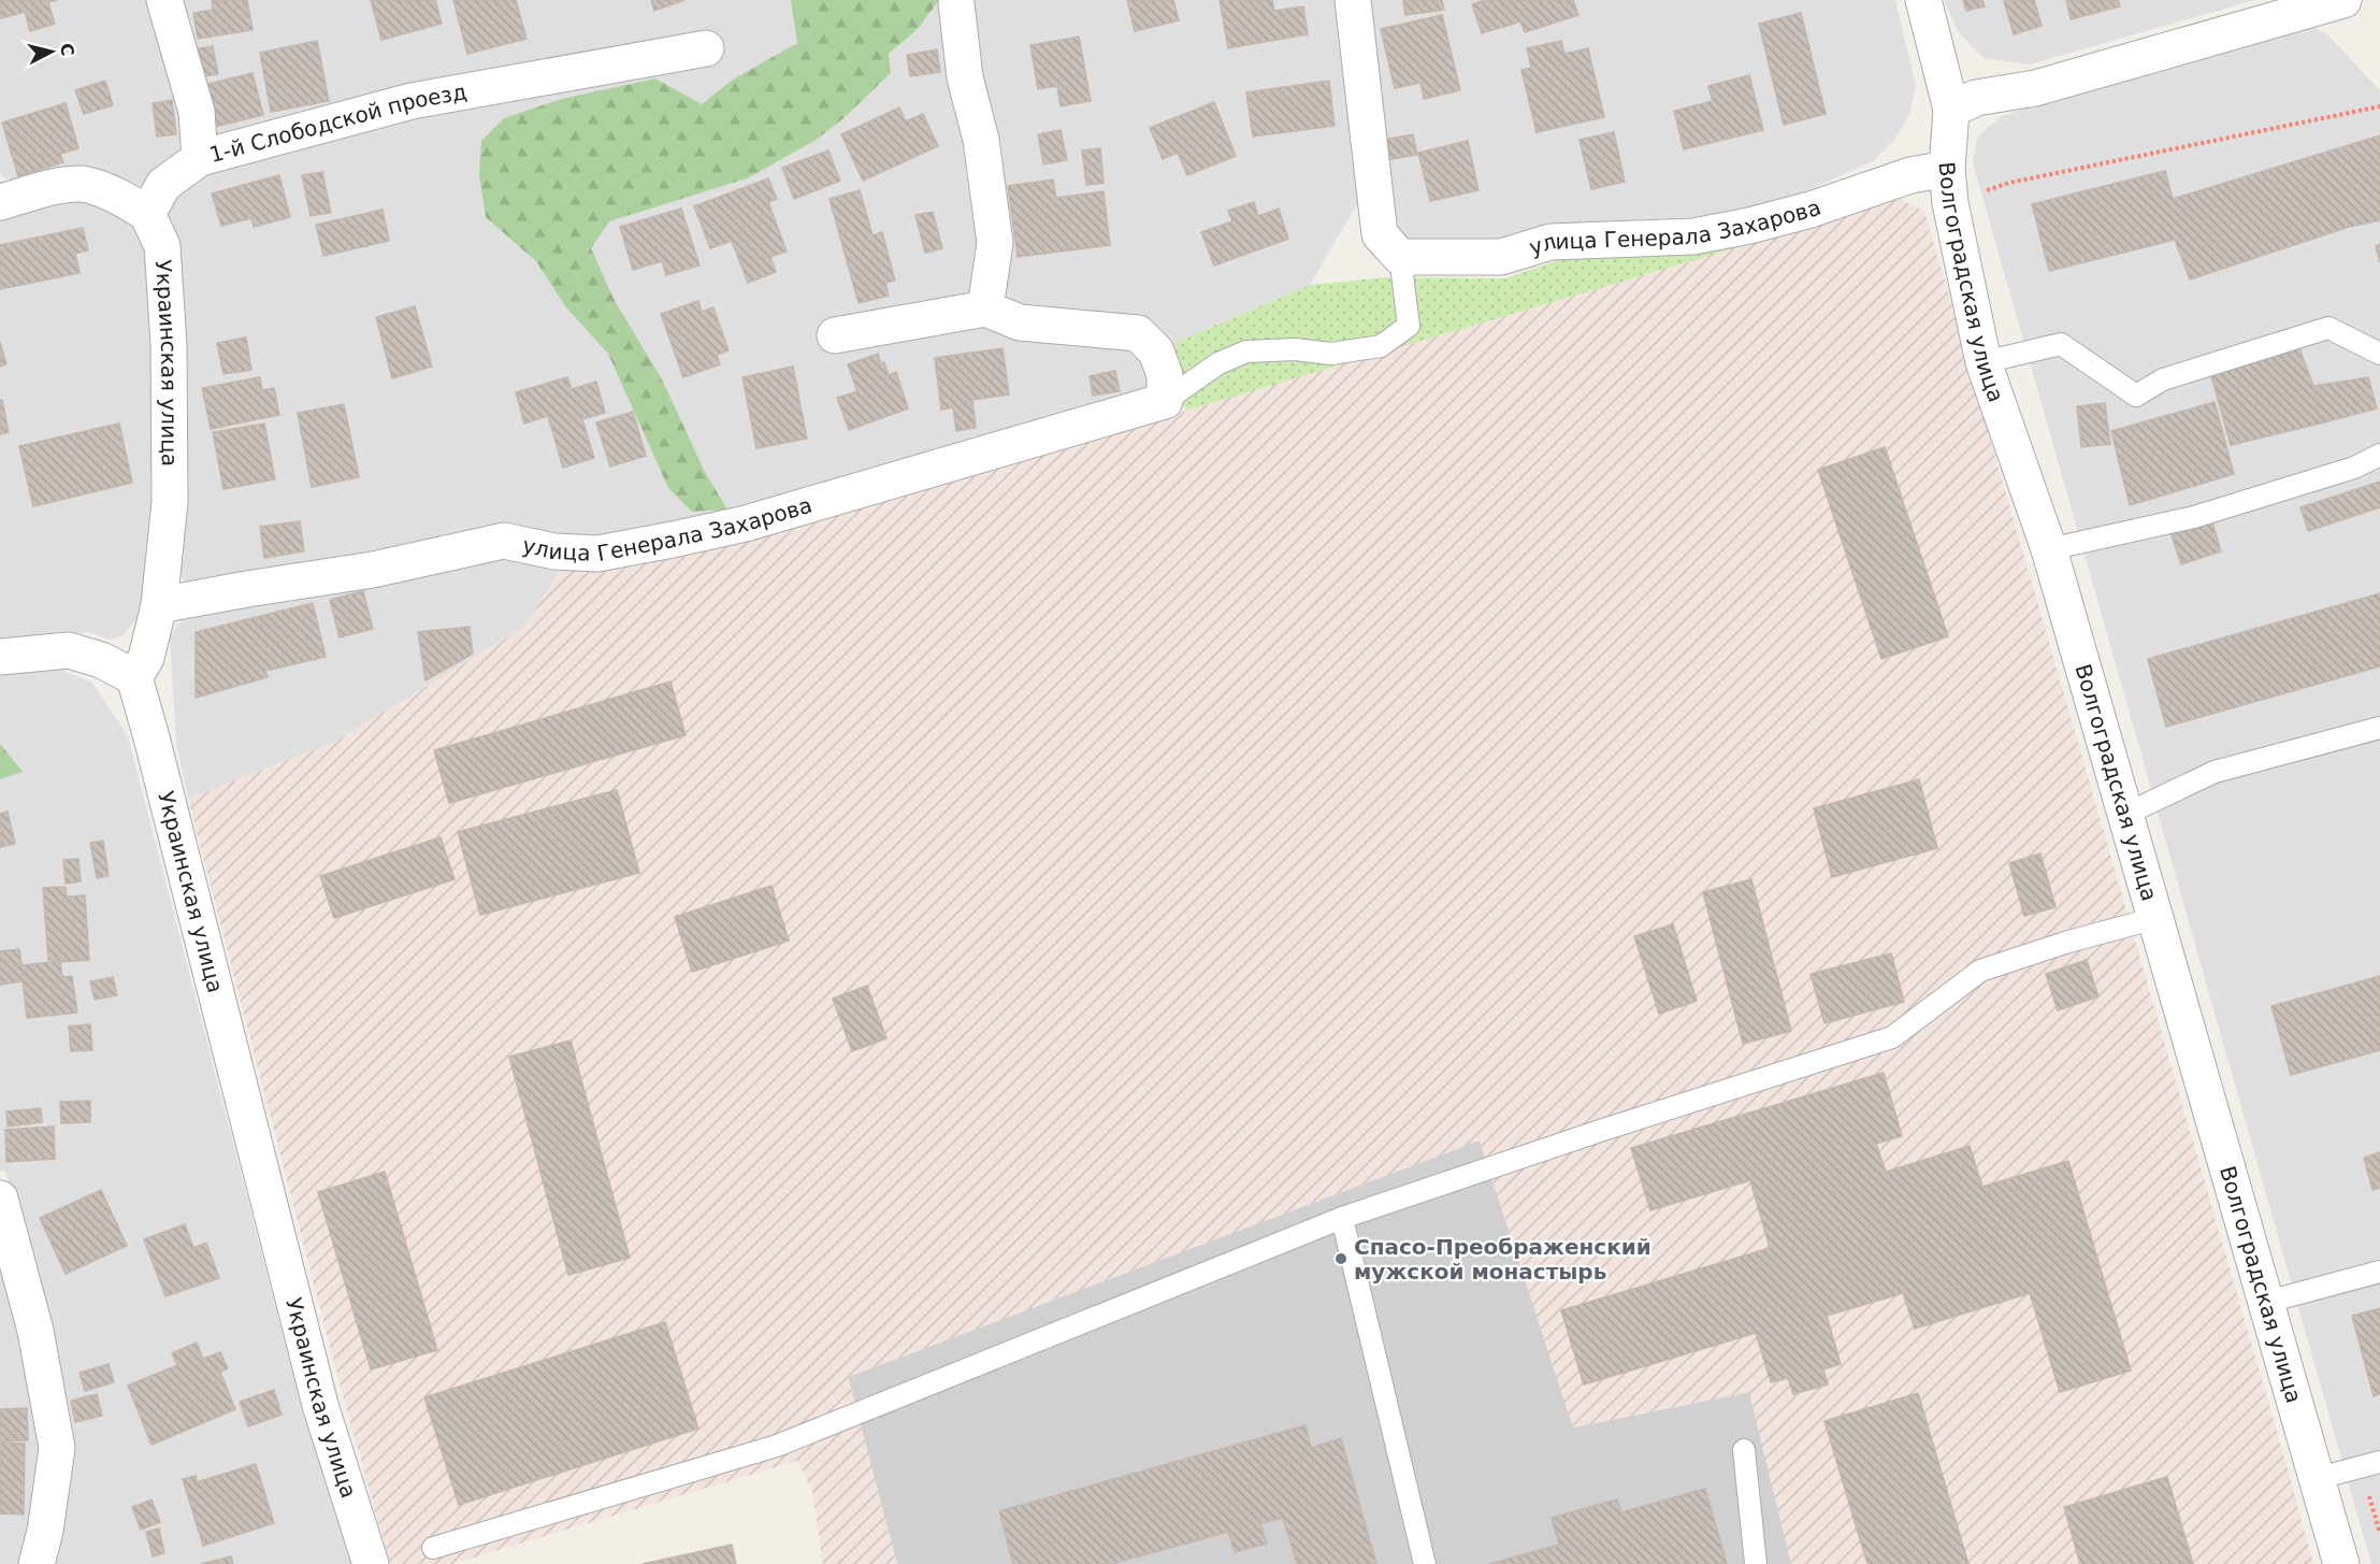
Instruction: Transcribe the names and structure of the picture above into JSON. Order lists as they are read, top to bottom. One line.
{"streets":{"street":["1-й Слободской проезд","улица Генерала Захарова","Волгоградская улица","Украинская улица"]},"crossings":[["1-й Слободской проезд","Украинская улица"],["улица Генерала Захарова","Волгоградская улица"],["улица Генерала Захарова","Украинская улица"]],"places":["Спасо-Преображенский мужской монастырь"],"north":"right"}
